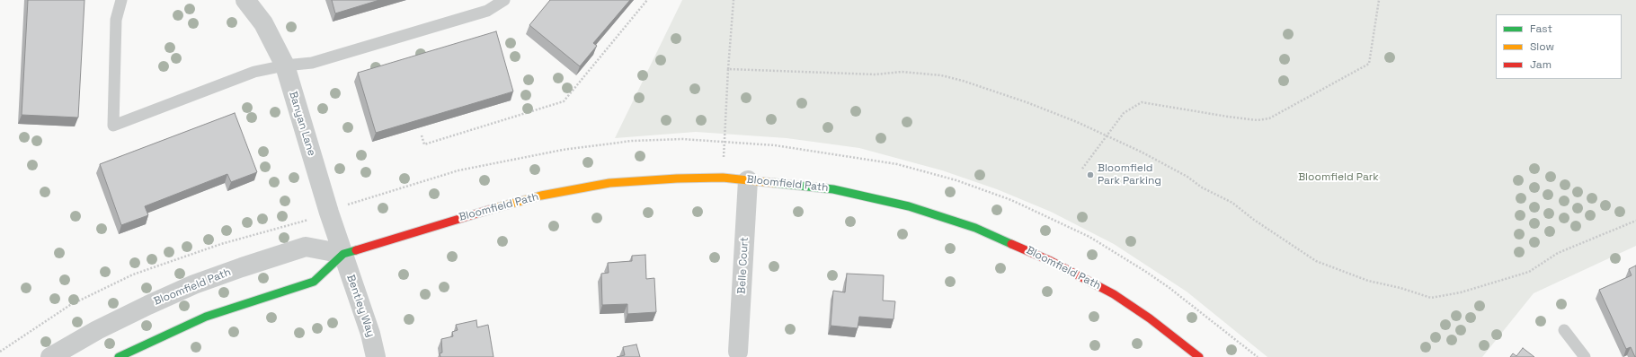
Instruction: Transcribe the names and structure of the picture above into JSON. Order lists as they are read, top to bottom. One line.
{"streets":{"street":["Banyan Lane","Bloomfield Path","Belle Court","Bentley Way"]},"crossings":[["Banyan Lane","Bloomfield Path"],["Banyan Lane","Bentley Way"],["Bloomfield Path","Belle Court"],["Bloomfield Path","Bentley Way"]],"parks":["Bloomfield Park"],"places":["Bloomfield Park Parking"],"legend":["Fast","Slow","Jam"]}
